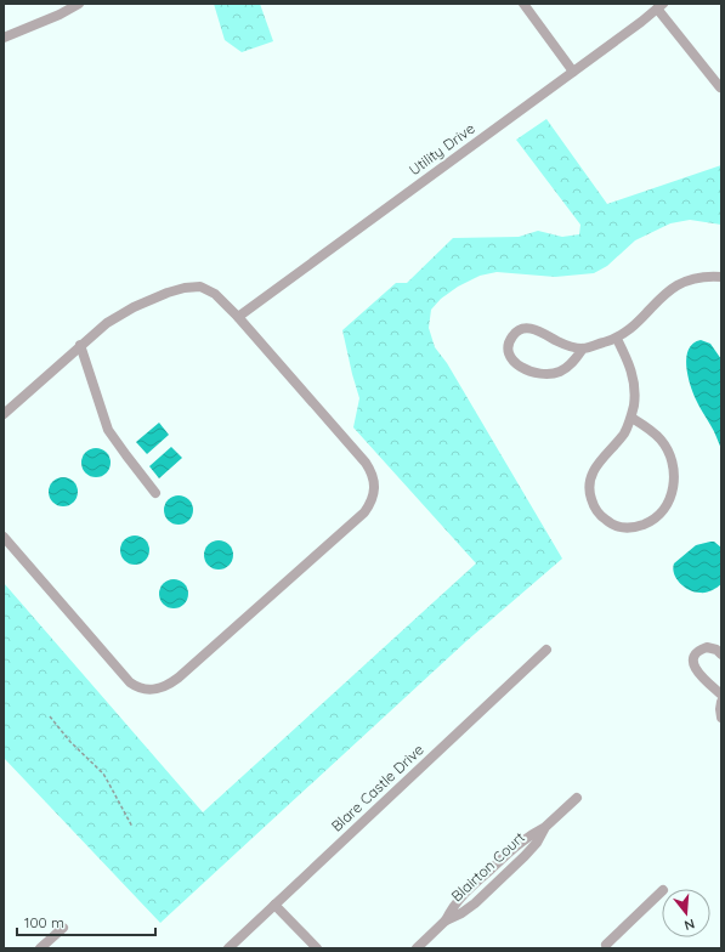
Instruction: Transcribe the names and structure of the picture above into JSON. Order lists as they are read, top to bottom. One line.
{"streets":{"street":["Utility Drive","Blare Castle Drive","Blairton Court"]},"scale_bar":"100 m","north":"bottom"}
